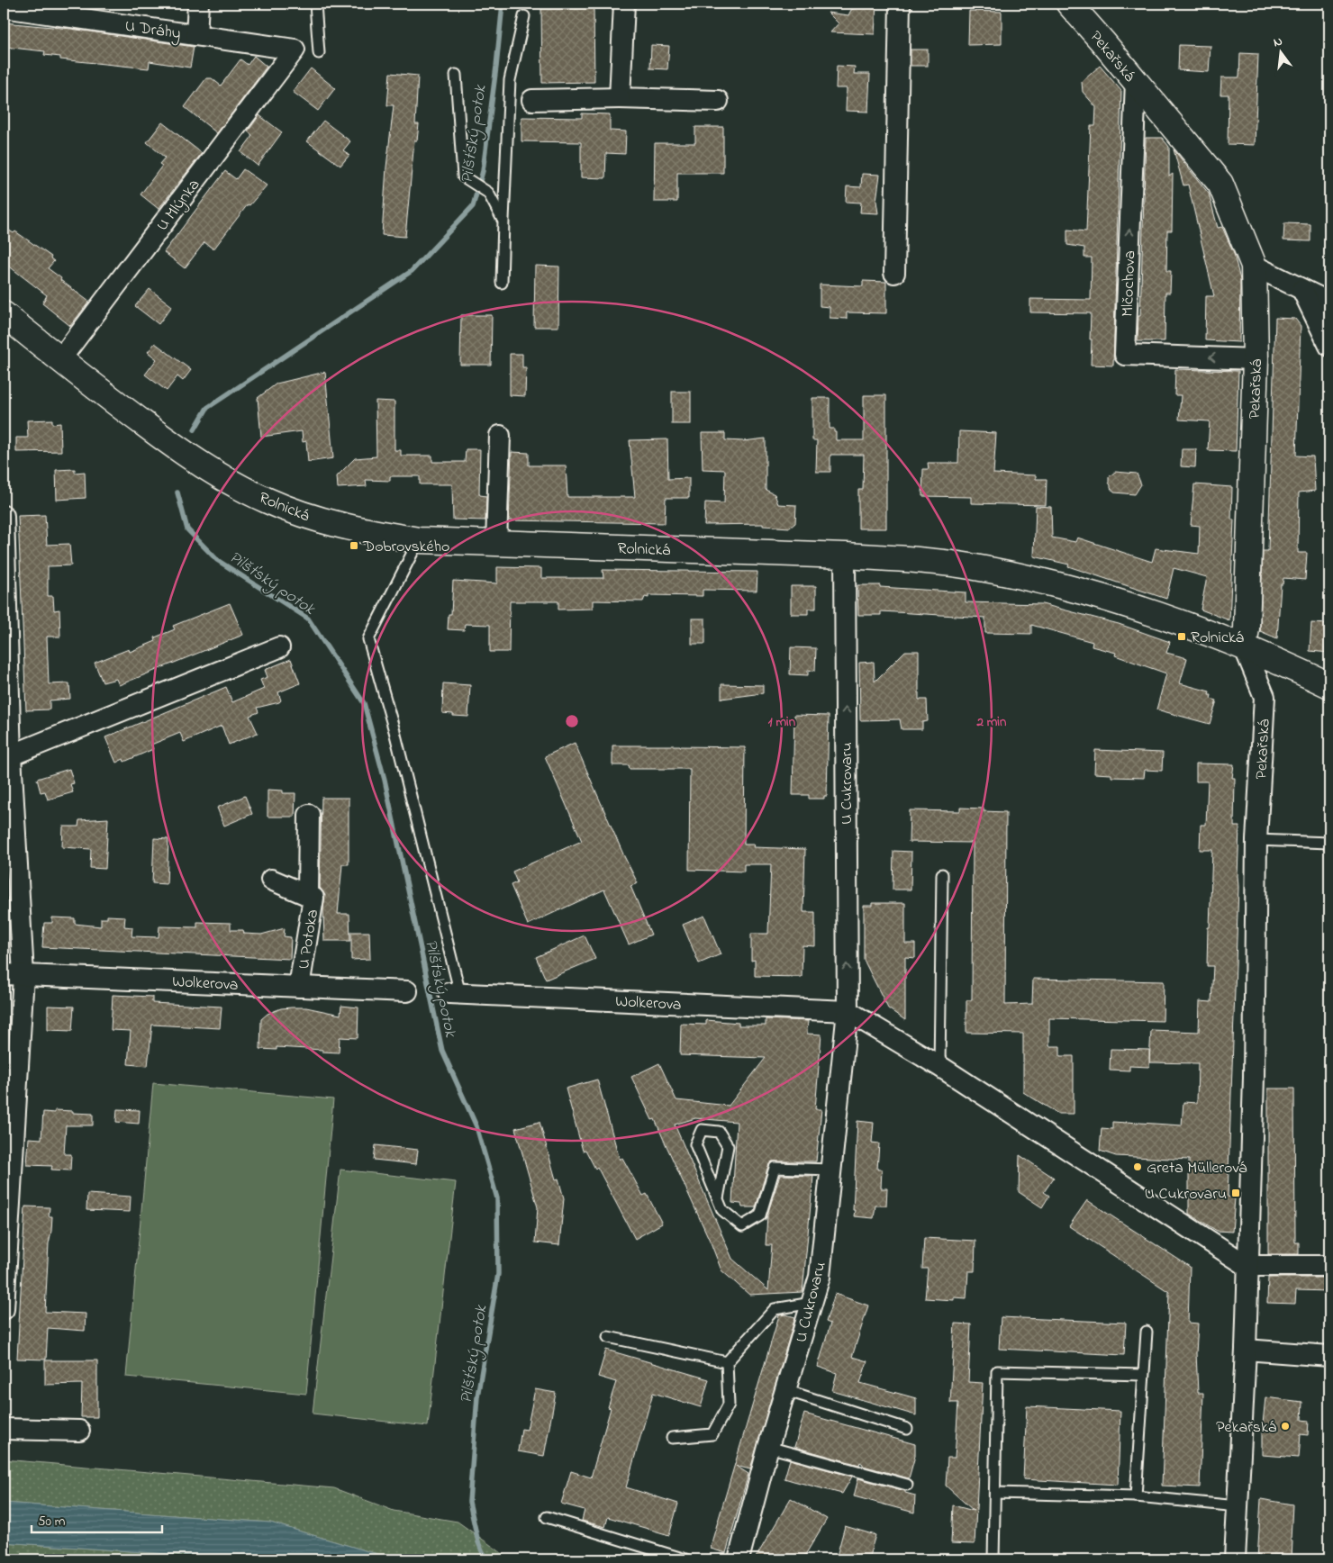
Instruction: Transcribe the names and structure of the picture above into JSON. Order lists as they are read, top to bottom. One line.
{"streets":{"street":["U Dráhy","Pekařská","U Mlýnka","Mlčochova","Rolnická","U Cukrovaru","U Potoka","Wolkerova"]},"crossings":[["U Dráhy","U Mlýnka"],["Pekařská","Mlčochova"],["Pekařská","Rolnická"],["U Mlýnka","Rolnická"],["Rolnická","U Cukrovaru"],["U Cukrovaru","Wolkerova"],["U Potoka","Wolkerova"]],"one_way":["U Cukrovaru"],"water":["Pilšťský potok"],"places":{"transit":["Dobrovského","Rolnická","U Cukrovaru"],"other":["Greta Müllerová","Pekařská"]},"scale_bar":"50 m","north":"top","rings":["1 min","2 min"]}
